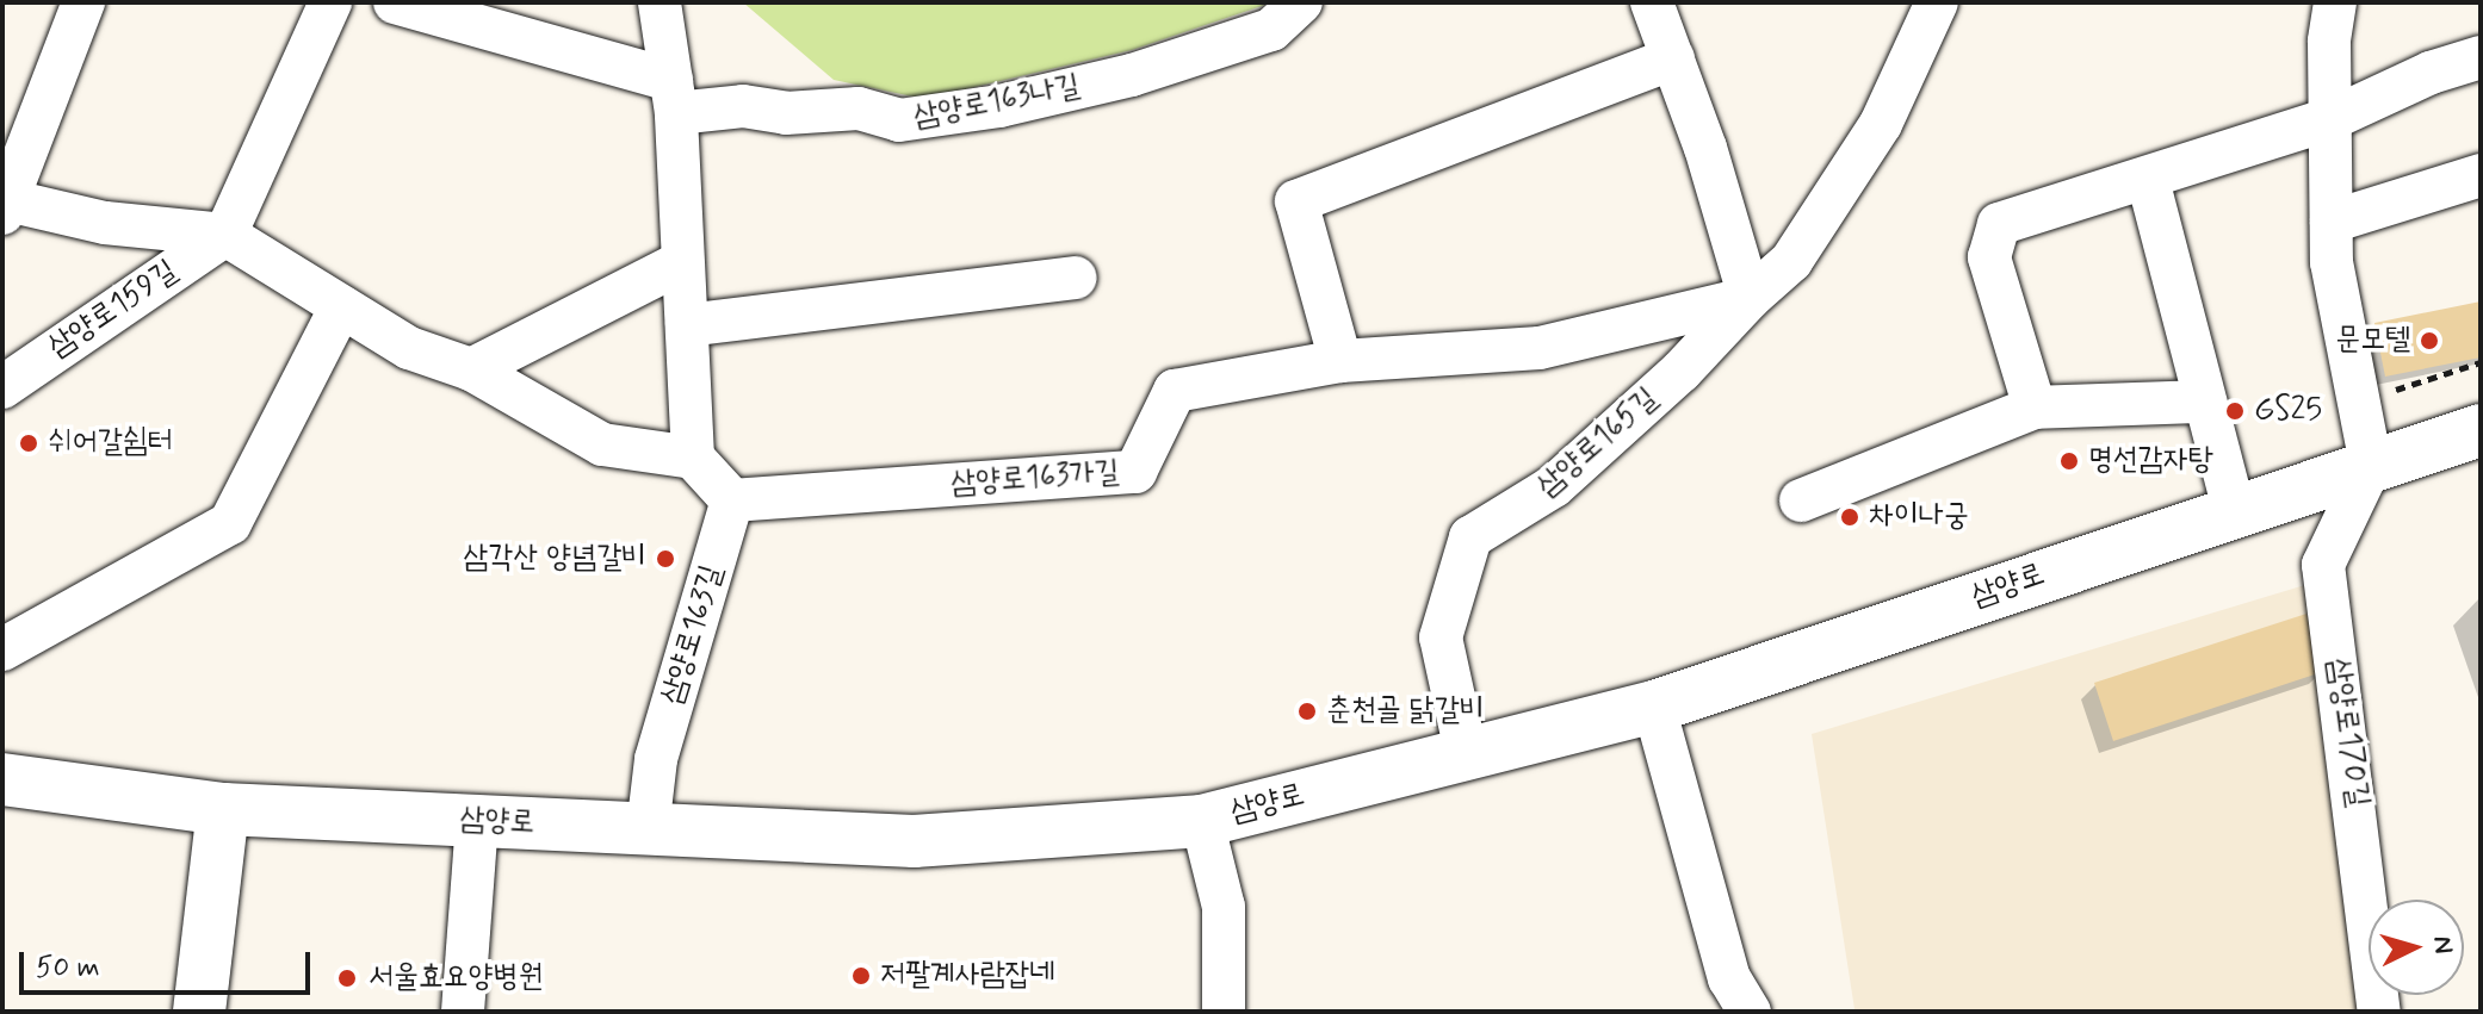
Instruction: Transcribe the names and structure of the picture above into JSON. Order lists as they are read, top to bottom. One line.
{"streets":{"main road":["삼양로"],"street":["삼양로163나길","삼양로159길","삼양로165길","삼양로163가길","삼양로163길","삼양로170길"]},"crossings":[["삼양로165길","삼양로163가길"],["삼양로165길","삼양로"],["삼양로163가길","삼양로163길"],["삼양로","삼양로163길"],["삼양로","삼양로170길"]],"places":["문모텔","GS25","쉬어갈쉼터","명선감자탕","차이나궁","삼각산 양념갈비","춘천골 닭갈비","저팔계사람잡네","서울효요양병원"],"scale_bar":"50 m","north":"right"}
